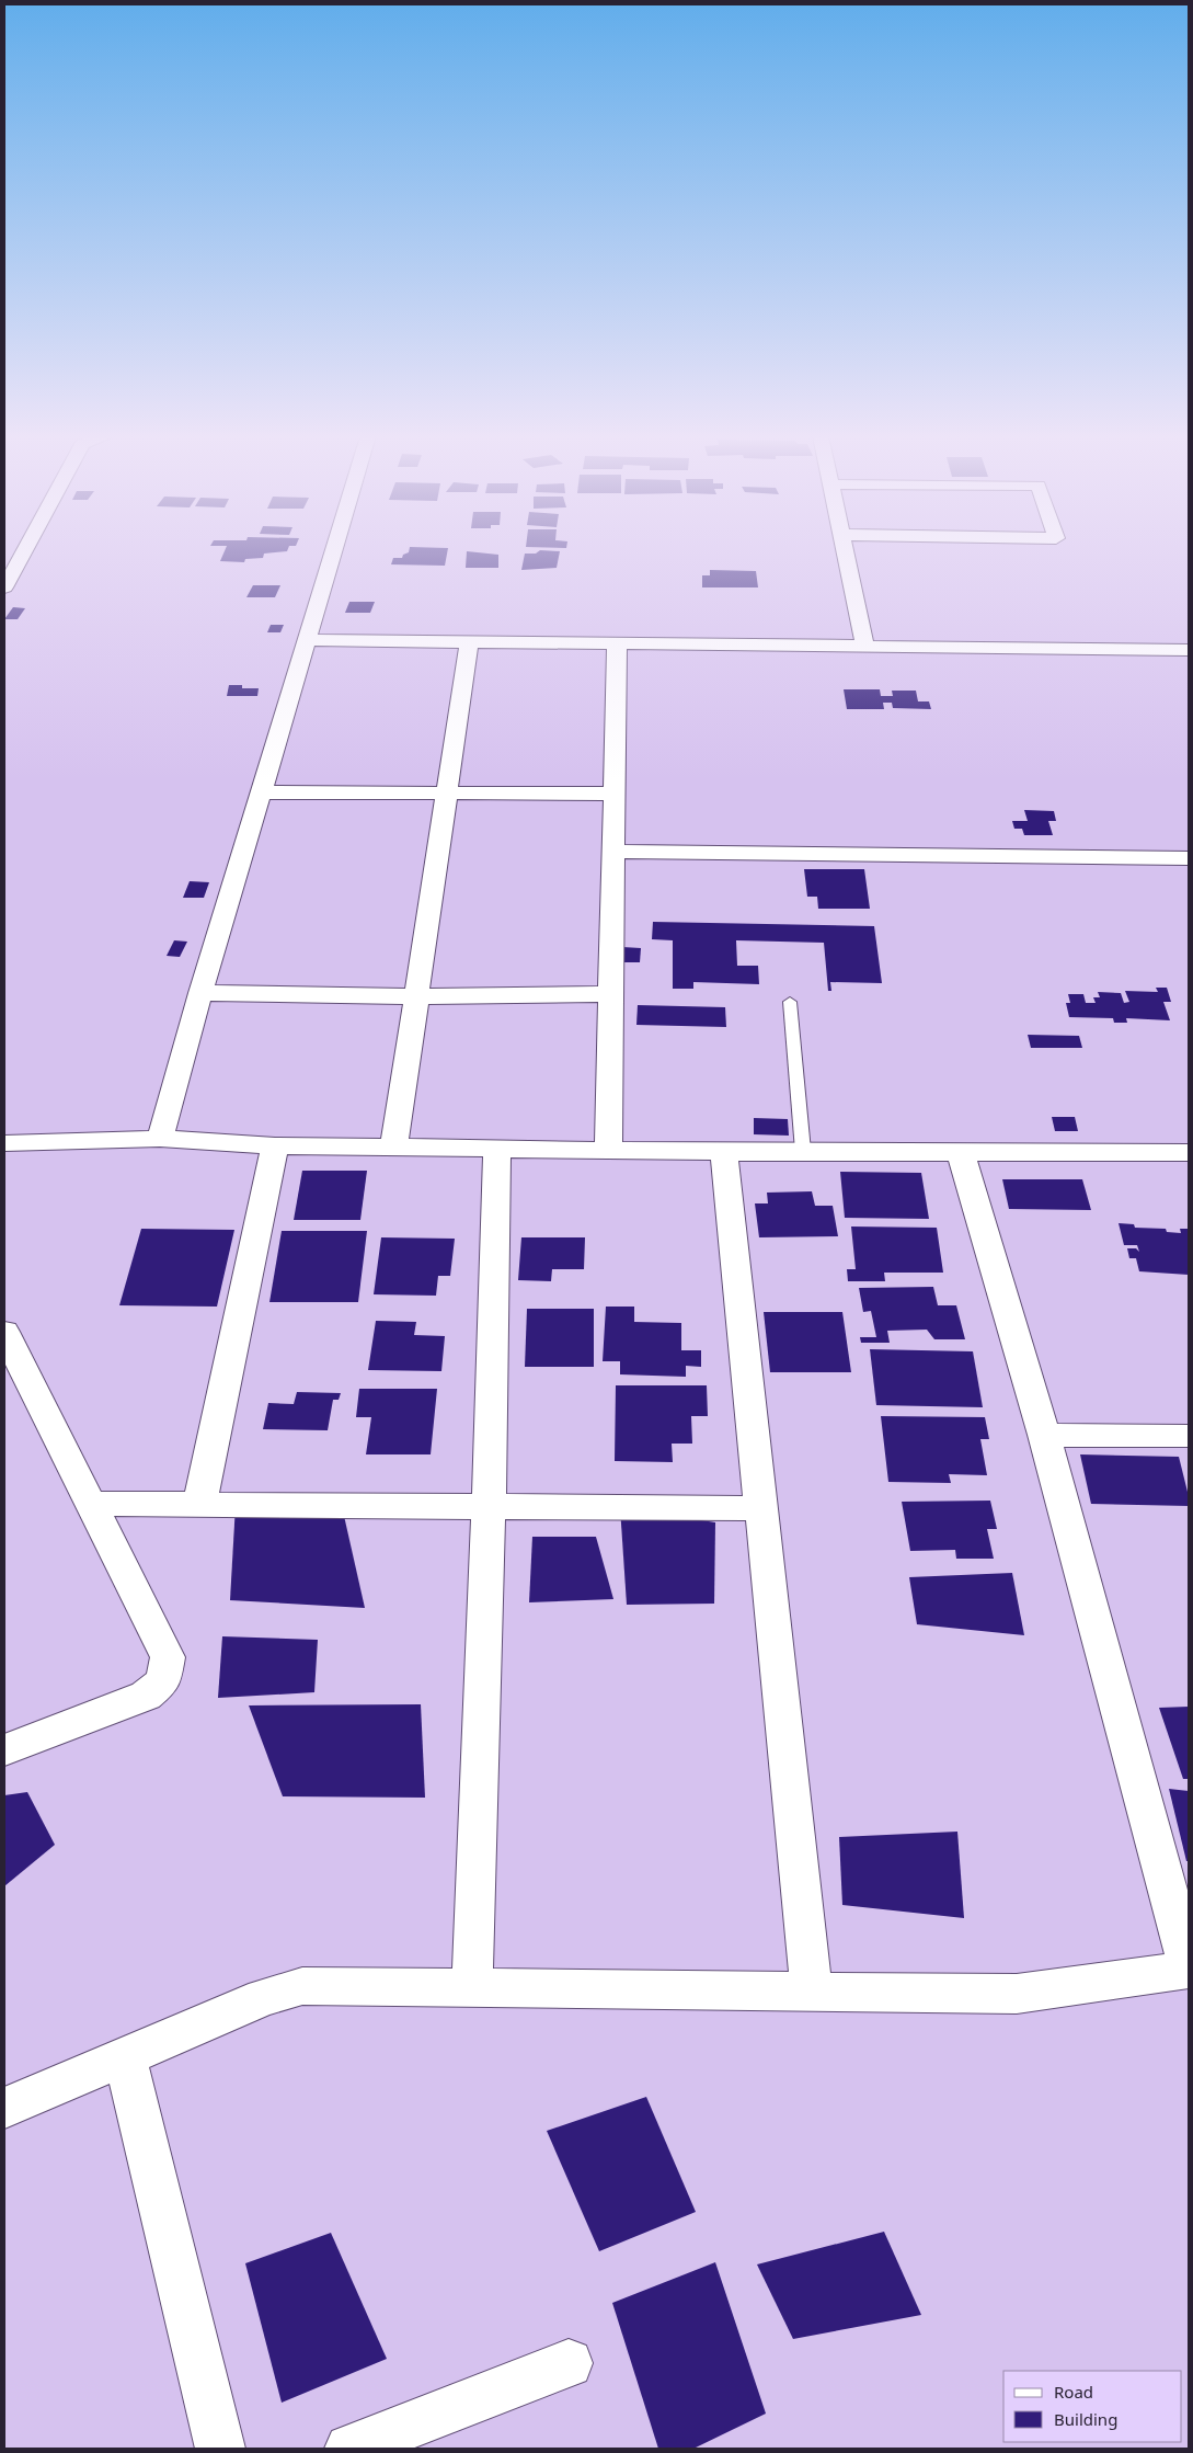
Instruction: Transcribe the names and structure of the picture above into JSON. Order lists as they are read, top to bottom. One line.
{"legend":["Road","Building"]}
